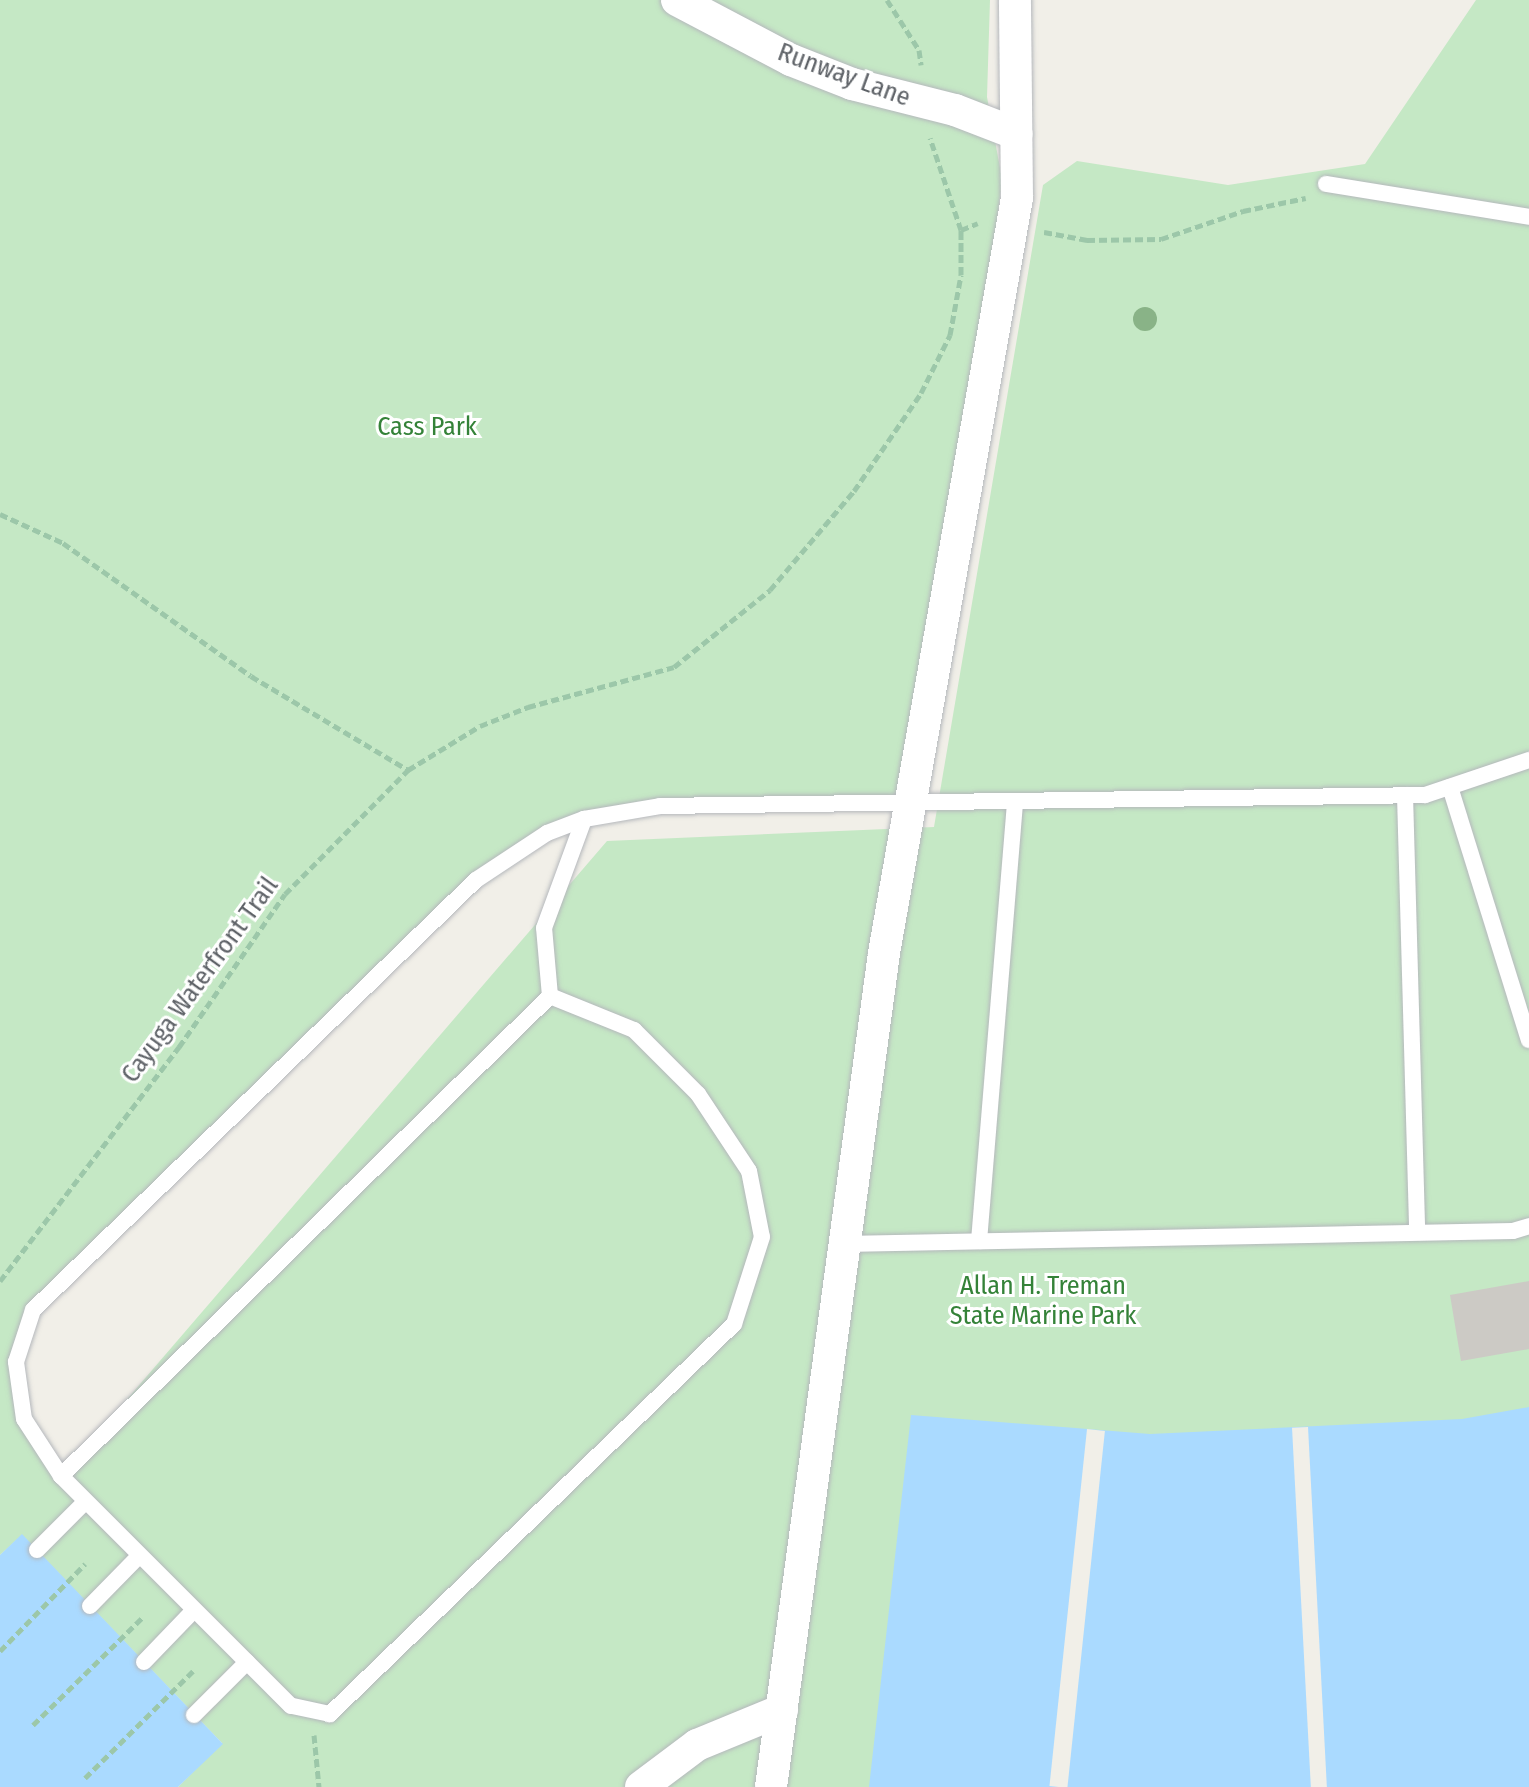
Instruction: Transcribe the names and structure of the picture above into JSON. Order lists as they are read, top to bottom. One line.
{"streets":{"street":["Runway Lane"],"path":["Cayuga Waterfront Trail"]},"crossings":[["Runway Lane","Cayuga Waterfront Trail"]],"parks":["Cass Park","Allan H. Treman State Marine Park"]}
